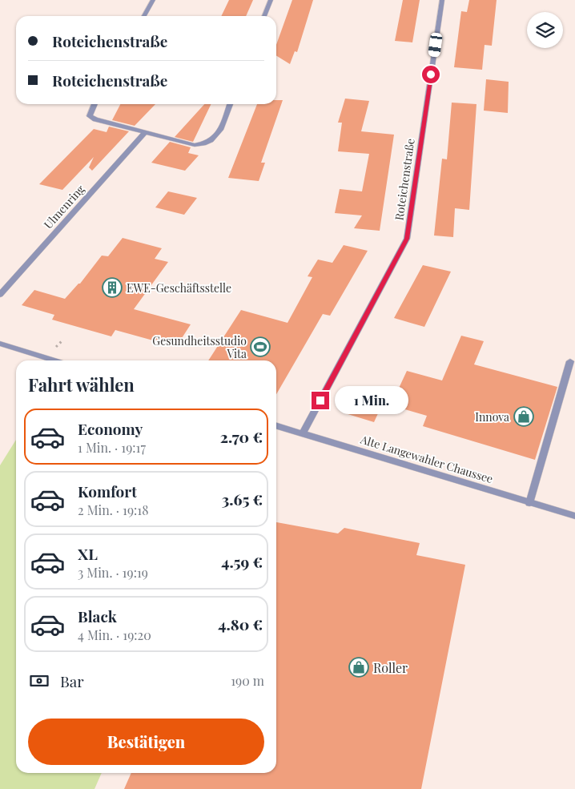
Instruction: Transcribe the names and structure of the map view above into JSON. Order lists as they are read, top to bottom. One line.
{"streets":{"street":["Roteichenstraße","Ulmenring","Alte Langewahler Chaussee"]},"crossings":[["Roteichenstraße","Alte Langewahler Chaussee"]],"places":{"building":["EWE-Geschäftsstelle"],"sports":["Gesundheitsstudio Vita"],"shop":["Innova","Roller"]},"page":{"banner":["Roteichenstraße","Roteichenstraße"],"heading":"Fahrt wählen","bubble":"1 Min.","list":[{"name":"Economy","note":"1 Min. · 19:17","value":"2.70 €"},{"name":"Komfort","note":"2 Min. · 19:18","value":"3.65 €"},{"name":"XL","note":"3 Min. · 19:19","value":"4.59 €"},{"name":"Black","note":"4 Min. · 19:20","value":"4.80 €"}],"pay":["Bar","190 m"],"buttons":"Bestätigen"}}
